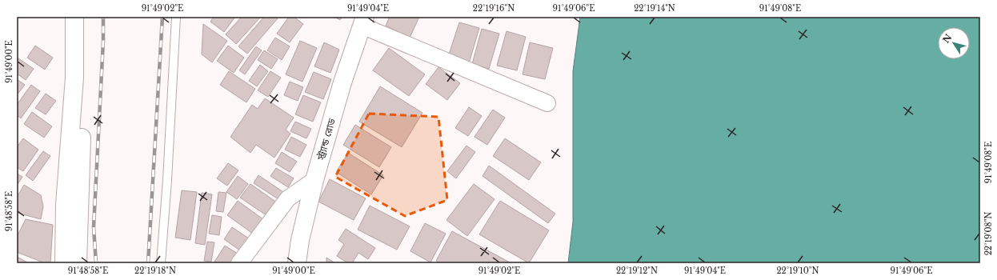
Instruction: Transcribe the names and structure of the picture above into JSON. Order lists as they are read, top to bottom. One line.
{"streets":{"main road":["স্ট্র্যান্ড রোড"]},"north":"top left","coordinates":["91°49'02\"E","91°49'04\"E","22°19'16\"N","91°49'06\"E","22°19'14\"N","91°49'08\"E","91°49'00\"E","91°48'58\"E","22°19'08\"N","22°19'18\"N","22°19'12\"N","22°19'10\"N"]}
